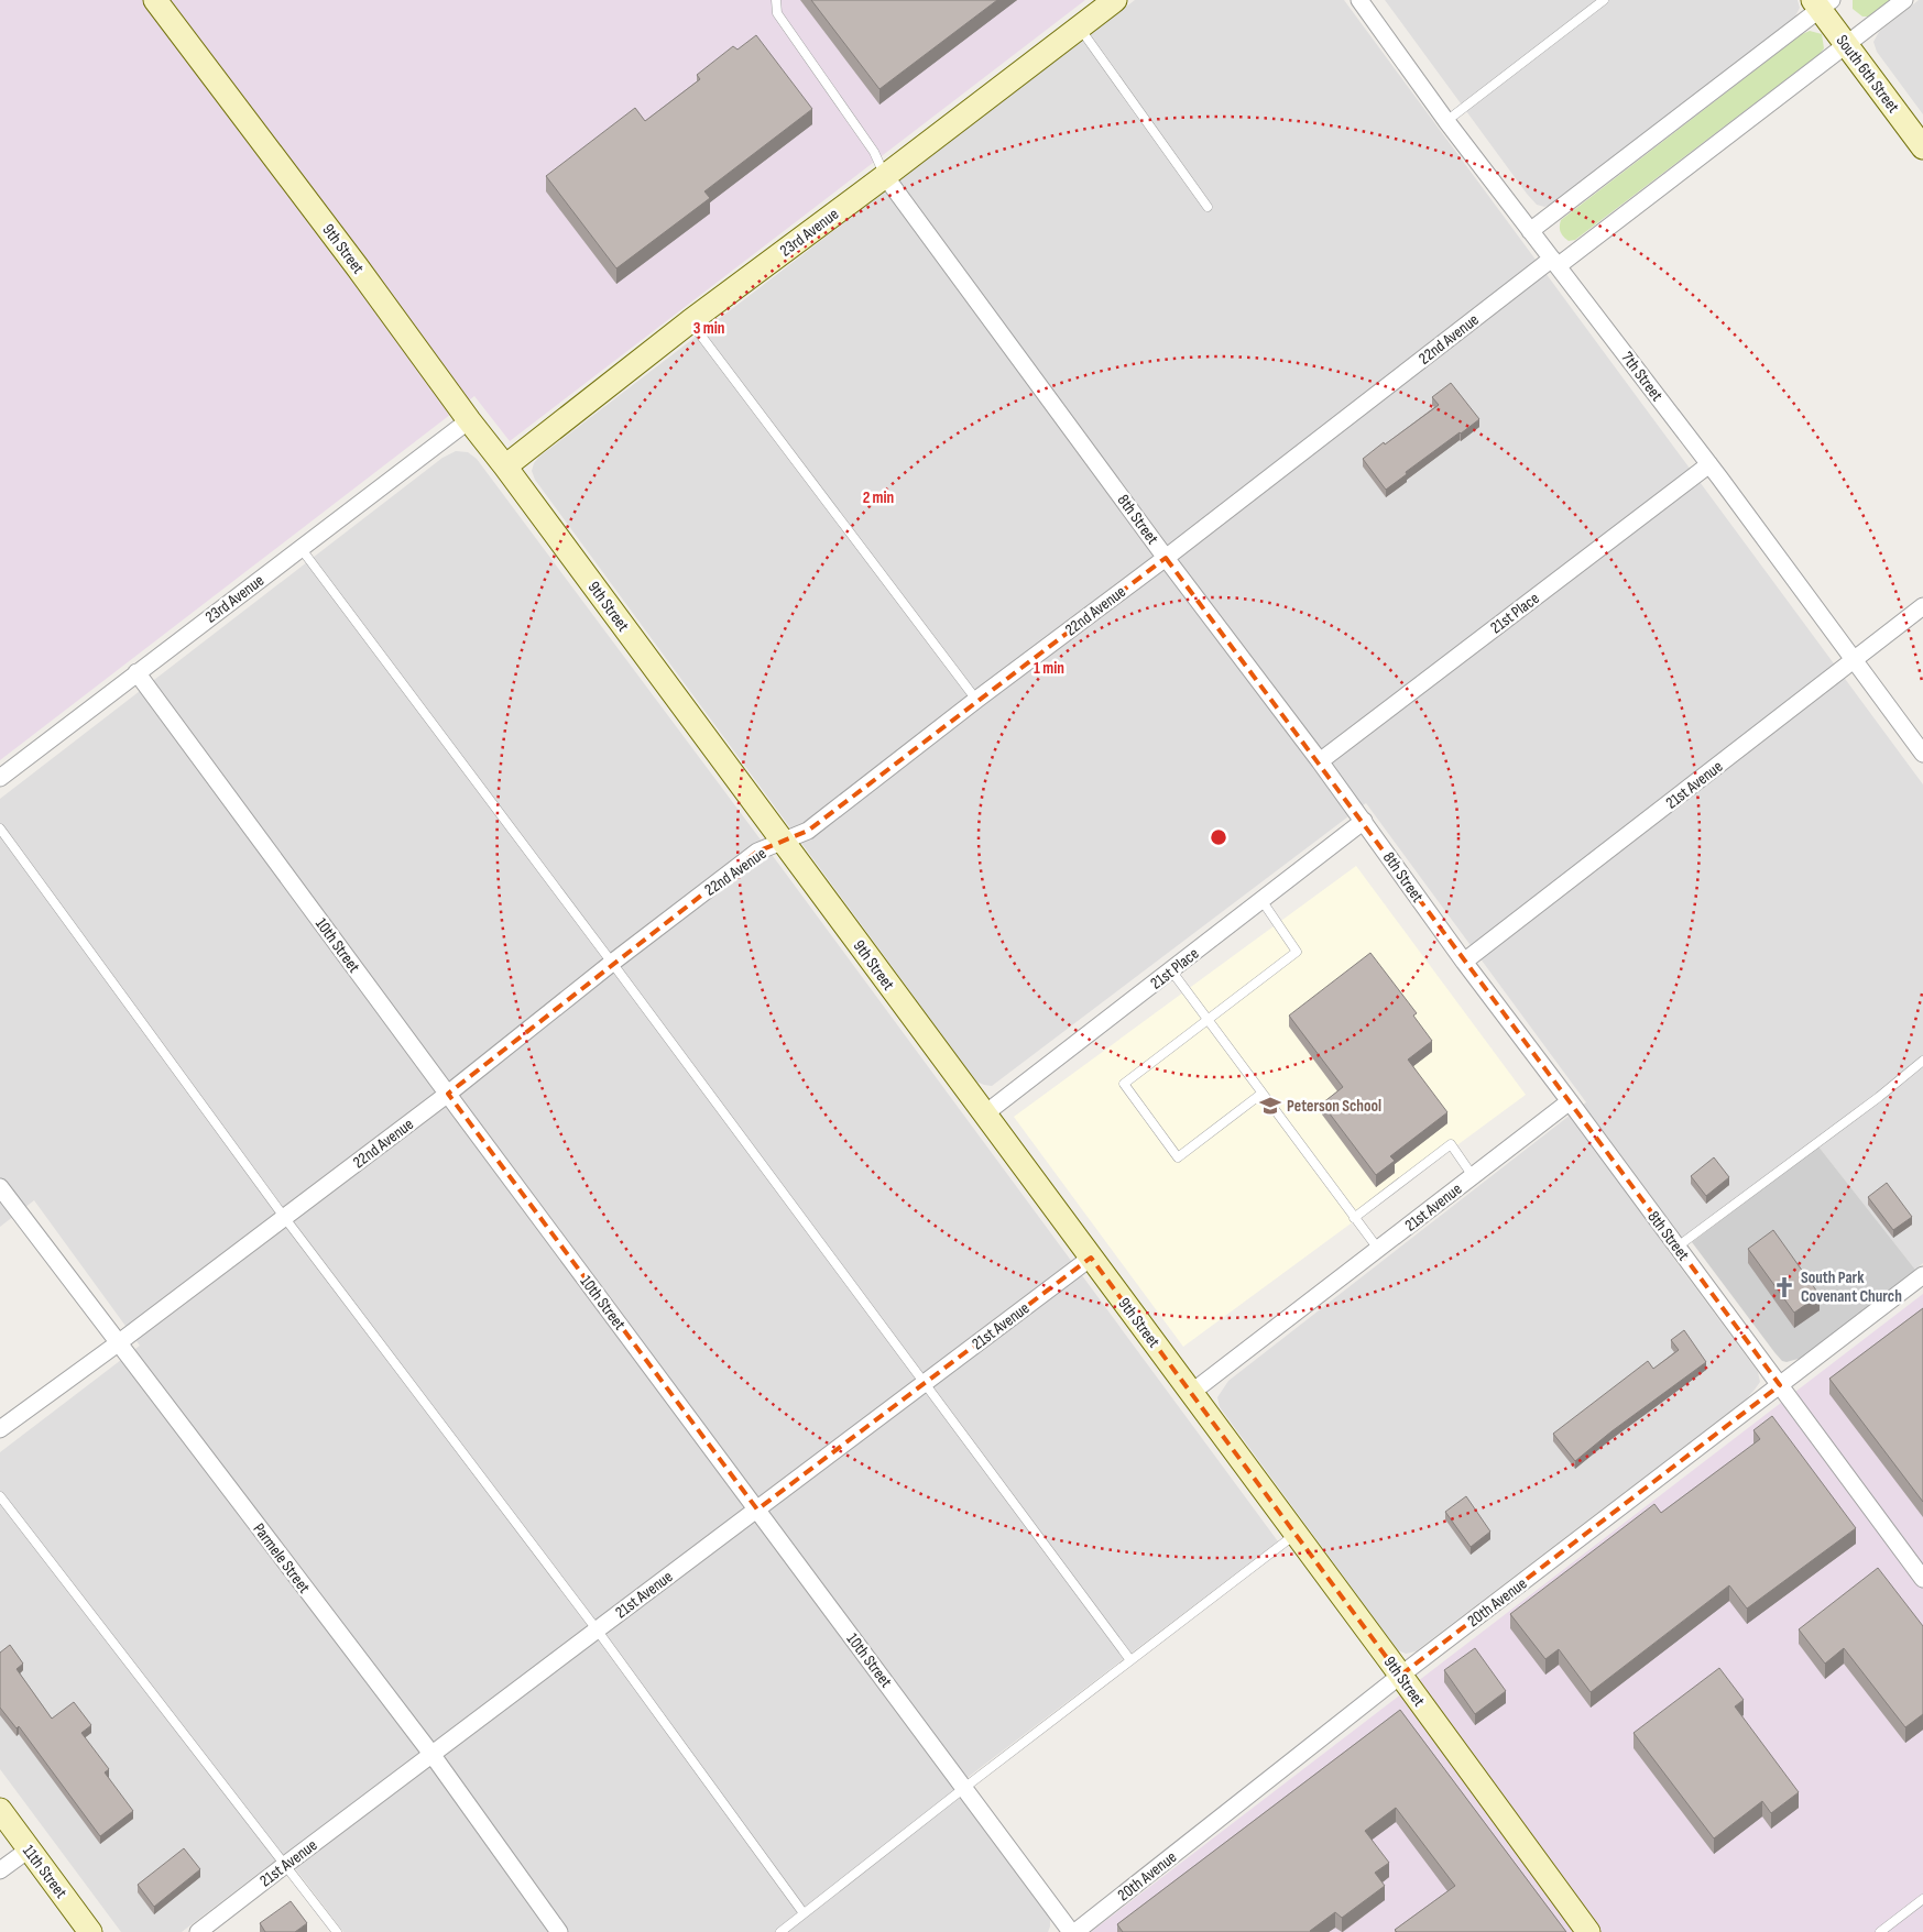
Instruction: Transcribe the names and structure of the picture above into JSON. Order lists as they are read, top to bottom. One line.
{"streets":{"street":["South 6th Street","23rd Avenue","9th Street","22nd Avenue","7th Street","8th Street","21st Place","21st Avenue","10th Street","Parmele Street","20th Avenue","11th Street"]},"crossings":[["South 6th Street","22nd Avenue"],["23rd Avenue","9th Street"],["23rd Avenue","8th Street"],["23rd Avenue","10th Street"],["9th Street","22nd Avenue"],["9th Street","21st Place"],["9th Street","21st Avenue"],["9th Street","20th Avenue"],["22nd Avenue","7th Street"],["22nd Avenue","8th Street"],["22nd Avenue","10th Street"],["22nd Avenue","Parmele Street"],["7th Street","21st Place"],["7th Street","21st Avenue"],["8th Street","21st Place"],["8th Street","21st Avenue"],["8th Street","20th Avenue"],["21st Avenue","10th Street"],["21st Avenue","Parmele Street"]],"places":{"school or university":["Peterson School"],"church":["South Park Covenant Church"]},"rings":["3 min","2 min","1 min"]}
